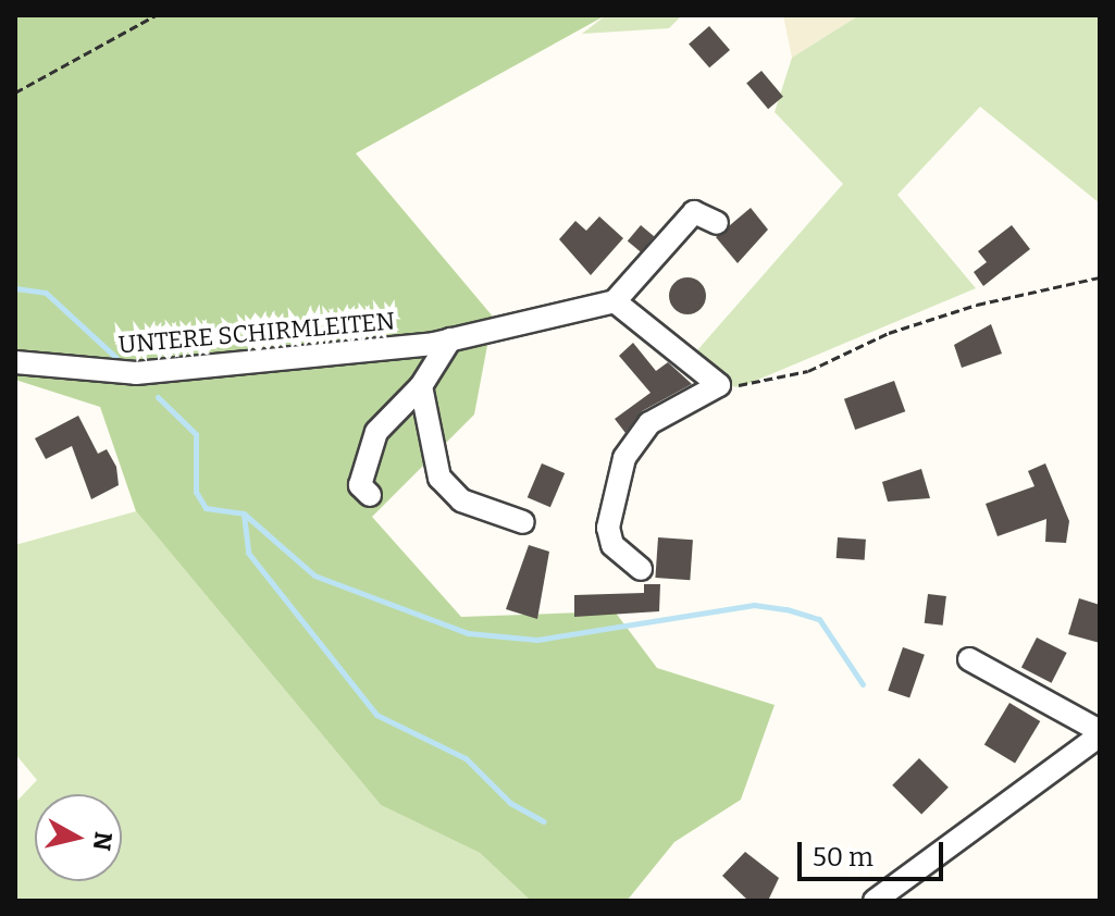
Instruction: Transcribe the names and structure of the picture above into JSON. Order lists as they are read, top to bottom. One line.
{"streets":{"street":["UNTERE SCHIRMLEITEN"]},"scale_bar":"50 m","north":"right"}
